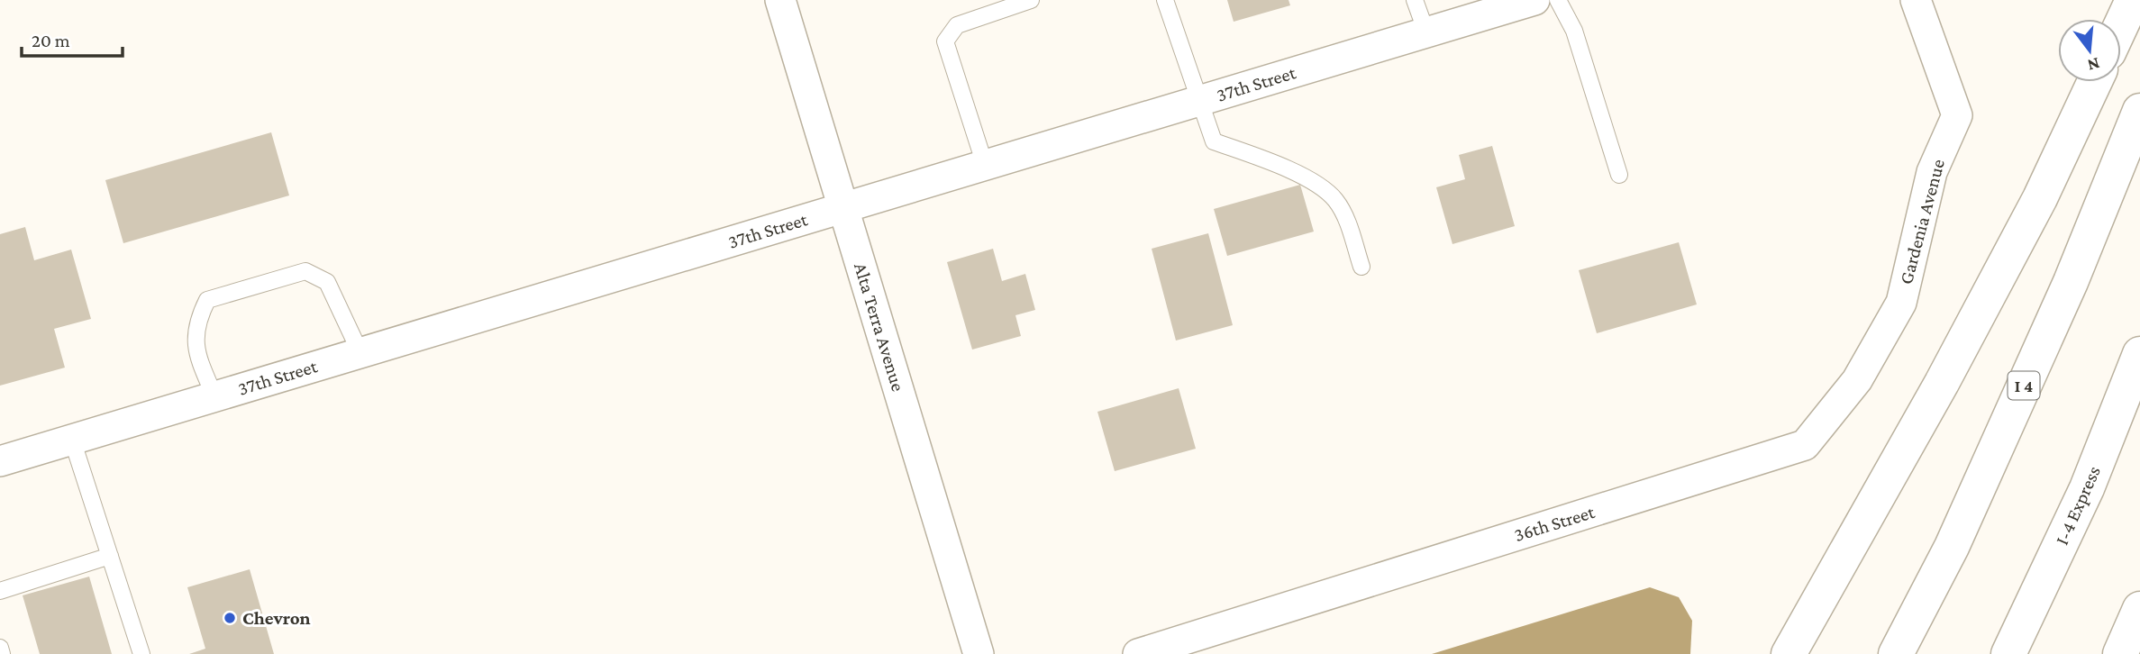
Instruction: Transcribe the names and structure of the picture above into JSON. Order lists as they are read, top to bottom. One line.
{"streets":{"highway":["I 4","I-4 Express"],"street":["37th Street","Gardenia Avenue","Alta Terra Avenue","36th Street"]},"crossings":[["37th Street","Alta Terra Avenue"],["Gardenia Avenue","36th Street"]],"places":["Chevron"],"scale_bar":"20 m","north":"bottom"}
